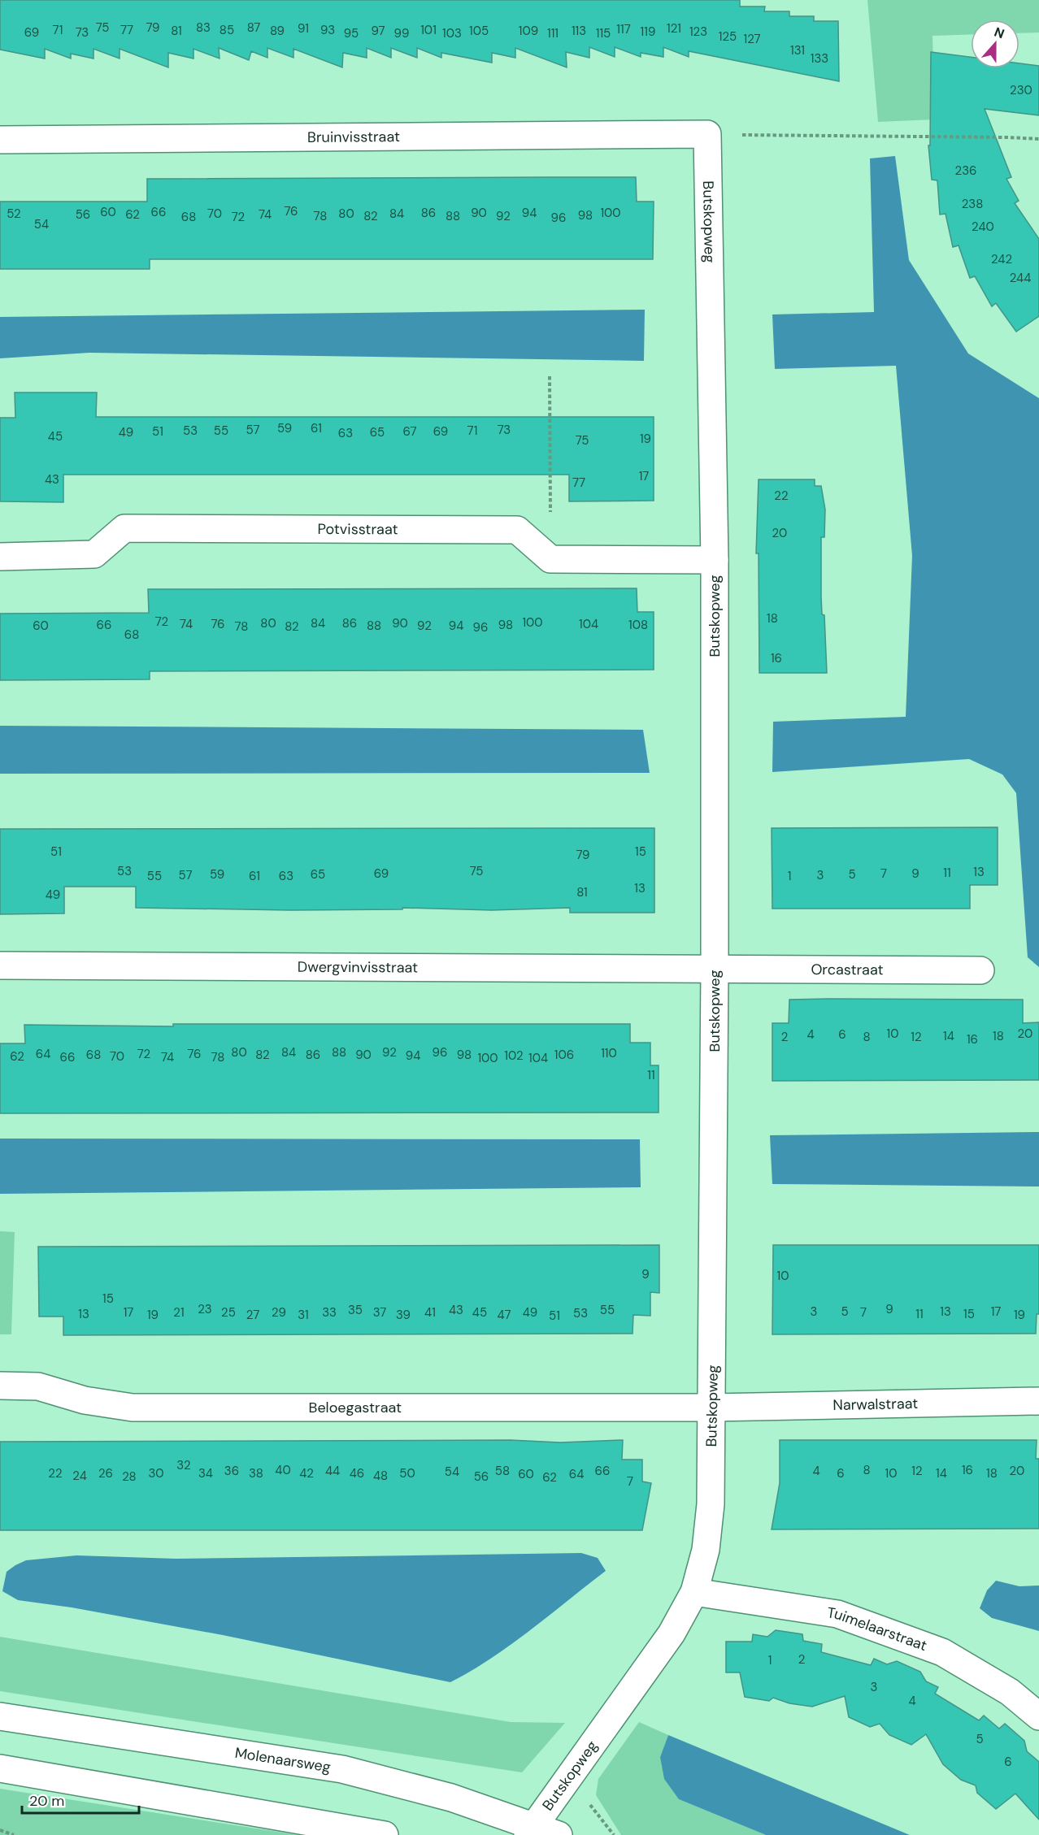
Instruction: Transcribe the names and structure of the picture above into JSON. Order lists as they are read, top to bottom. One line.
{"streets":{"street":["Bruinvisstraat","Butskopweg","Potvisstraat","Dwergvinvisstraat","Orcastraat","Narwalstraat","Beloegastraat","Tuimelaarstraat","Molenaarsweg"]},"crossings":[["Bruinvisstraat","Butskopweg"],["Butskopweg","Dwergvinvisstraat"],["Butskopweg","Orcastraat"],["Butskopweg","Narwalstraat"],["Butskopweg","Beloegastraat"],["Butskopweg","Tuimelaarstraat"],["Butskopweg","Molenaarsweg"],["Dwergvinvisstraat","Orcastraat"],["Narwalstraat","Beloegastraat"]],"house_numbers":["75","79","83","87","91","121","117","71","77","85","93","101","81","89","97","105","109","113","119","123","69","73","95","99","103","111","115","125","127","131","133","230","236","238","76","60","66","86","90","94","100","52","70","80","84","56","62","74","98","78","82","88","92","68","72","96","54","240","242","244","59","61","57","73","53","55","71","51","67","69","49","65","63","45","19","75","17","43","77","22","20","18","72","100","80","84","86","90","74","76","104","66","98","108","60","88","92","94","78","82","96","68","16","51","15","79","53","75","13","11","69","7","9","59","65","5","57","3","55","61","63","1","13","81","49","10","20","4","6","14","18","2","8","12","16","80","84","88","92","96","110","64","72","76","68","82","86","90","98","106","94","102","62","70","66","74","78","100","104","11","9","10","15","23","9","35","43","55","3","5","13","17","17","21","25","29","33","37","41","45","49","7","53","13","11","15","19","27","31","39","47","19","51","32","40","8","16","36","44","58","66","4","12","20","54","22","26","30","34","38","42","46","50","6","10","14","18","60","64","24","48","28","56","62","7","2","1","3","4","5","6"],"scale_bar":"20 m","north":"top"}
